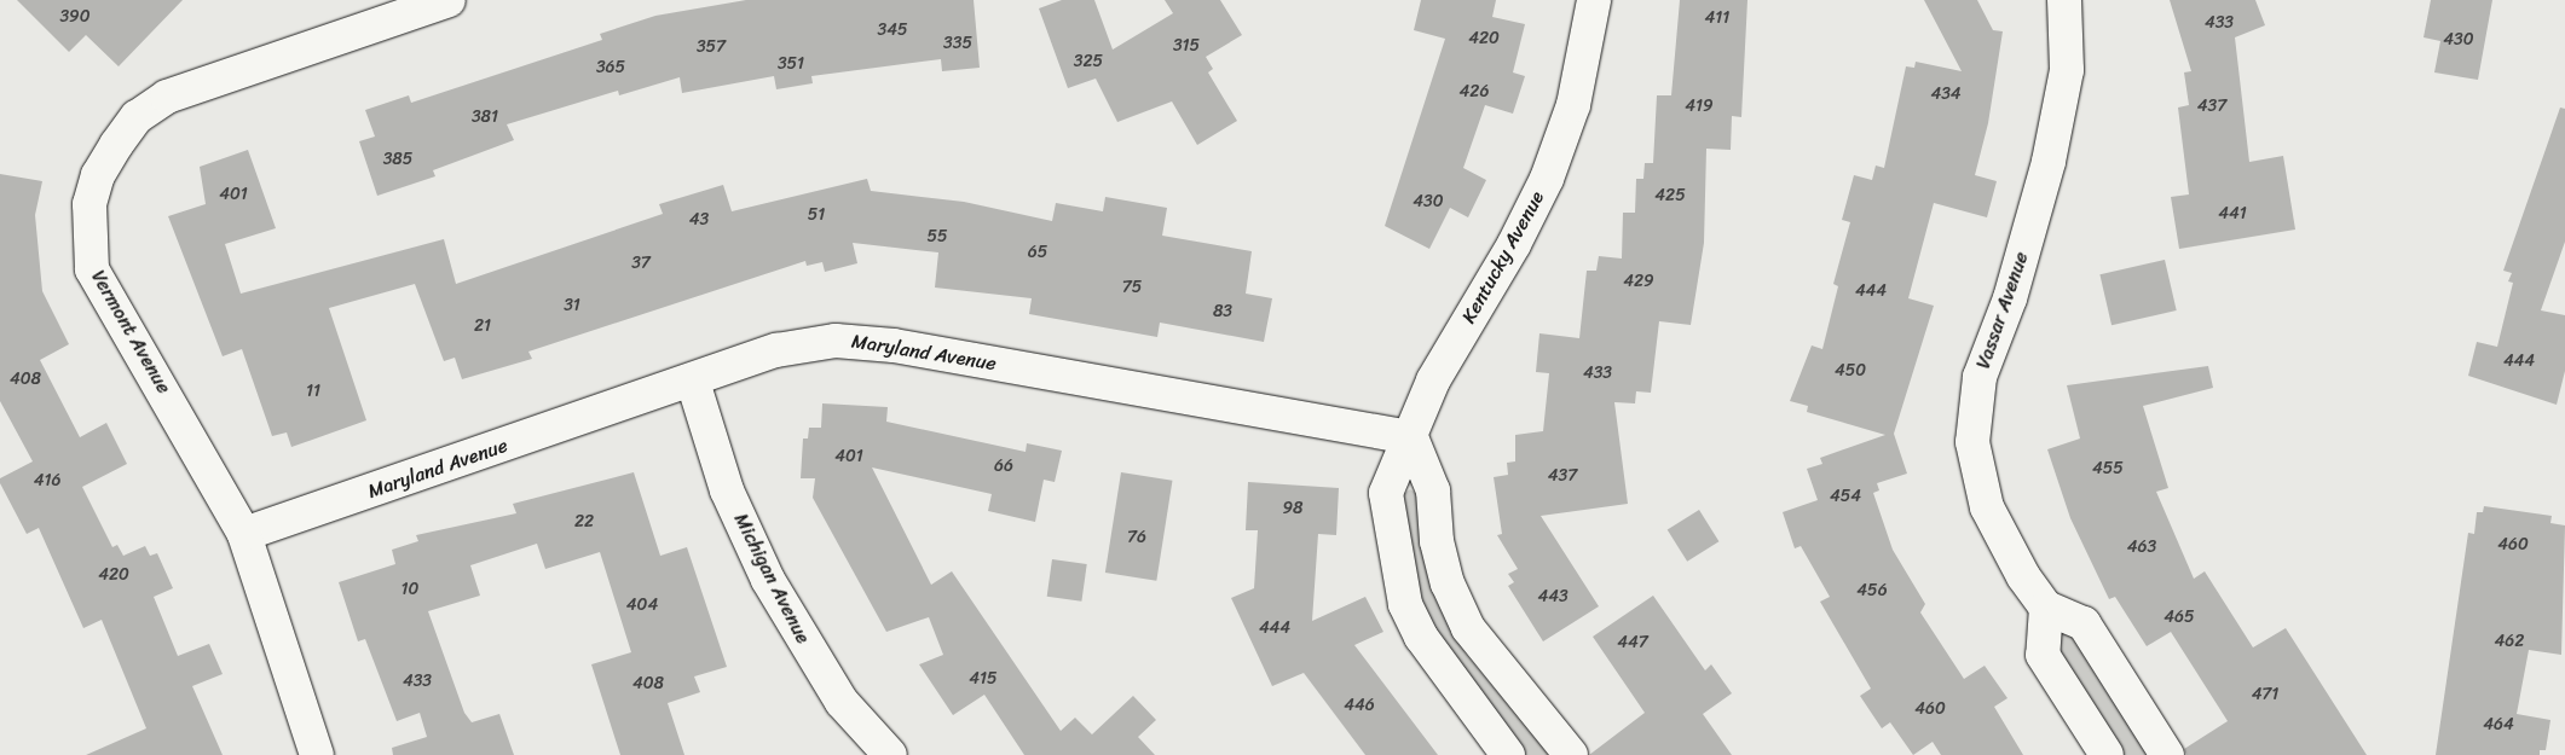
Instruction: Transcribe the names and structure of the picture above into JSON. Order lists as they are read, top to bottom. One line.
{"streets":{"street":["Kentucky Avenue","Vassar Avenue","Vermont Avenue","Maryland Avenue","Michigan Avenue"]},"crossings":[["Kentucky Avenue","Maryland Avenue"],["Vermont Avenue","Maryland Avenue"],["Maryland Avenue","Michigan Avenue"]],"house_numbers":["390","411","433","345","420","430","335","315","357","325","351","365","426","434","419","437","381","385","401","425","430","441","51","43","55","65","37","429","75","444","31","83","21","444","450","433","408","11","401","66","455","437","416","454","98","22","76","460","463","420","10","456","443","404","465","444","462","447","415","433","408","471","446","460","464"]}
